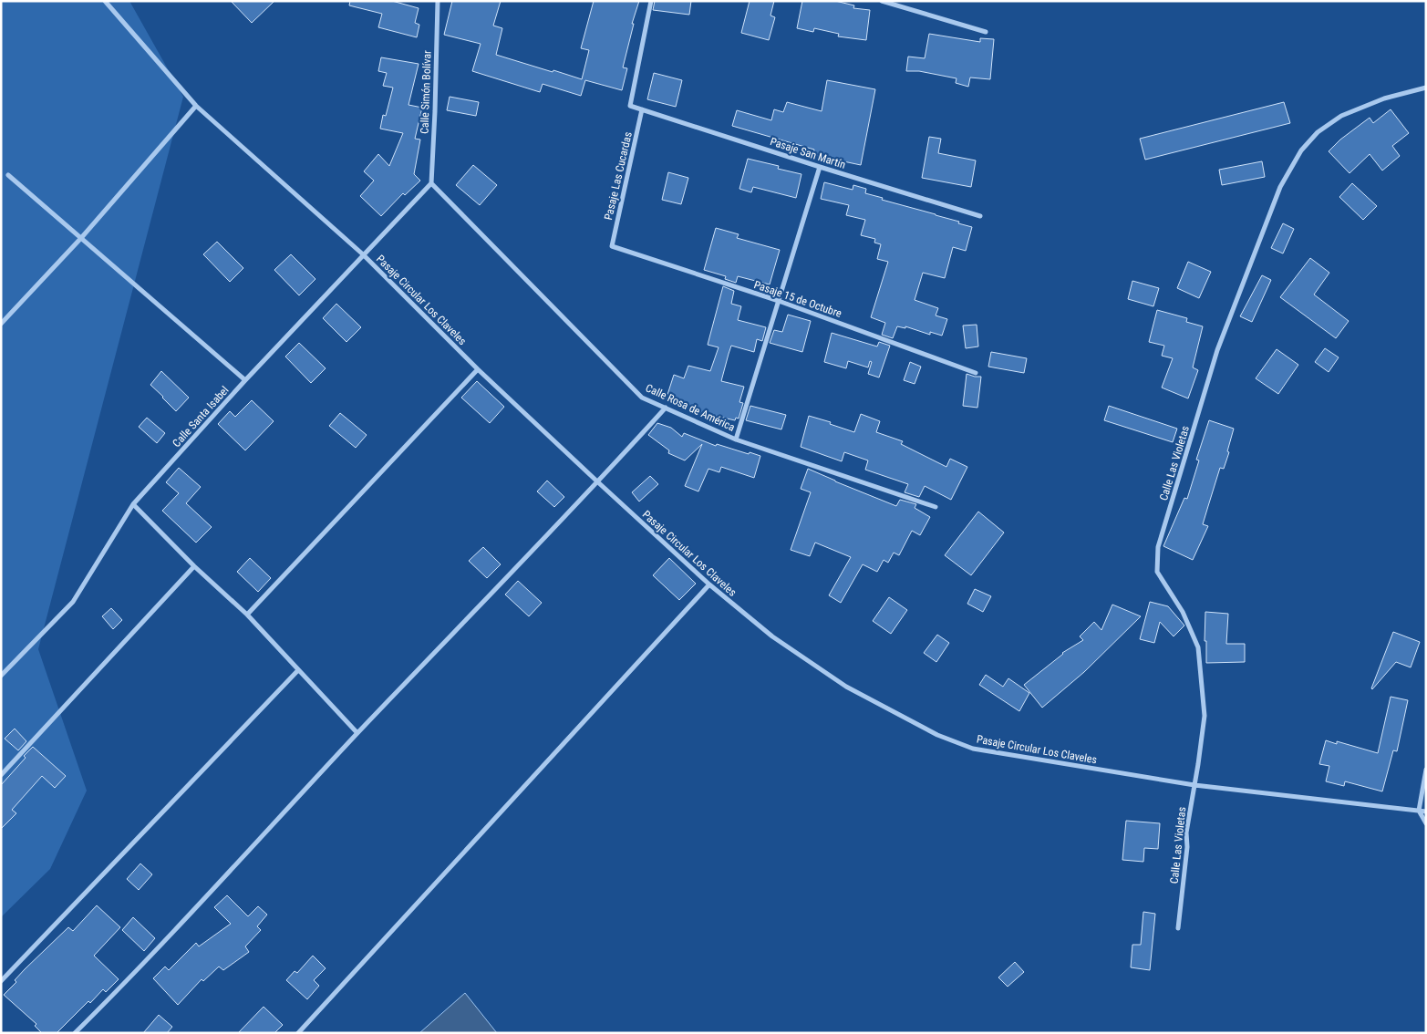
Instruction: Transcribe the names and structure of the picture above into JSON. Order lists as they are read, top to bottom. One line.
{"streets":{"street":["Calle Simón Bolívar","Pasaje San Martín","Pasaje Las Cucardas","Pasaje 15 de Octubre","Pasaje Circular Los Claveles","Calle Rosa de América","Calle Santa Isabel","Calle Las Violetas"]},"crossings":[["Calle Simón Bolívar","Calle Rosa de América"],["Calle Simón Bolívar","Calle Santa Isabel"],["Pasaje San Martín","Pasaje Las Cucardas"],["Pasaje Las Cucardas","Pasaje 15 de Octubre"],["Pasaje Circular Los Claveles","Calle Santa Isabel"],["Pasaje Circular Los Claveles","Calle Las Violetas"],["Calle Rosa de América","Calle Santa Isabel"]]}
